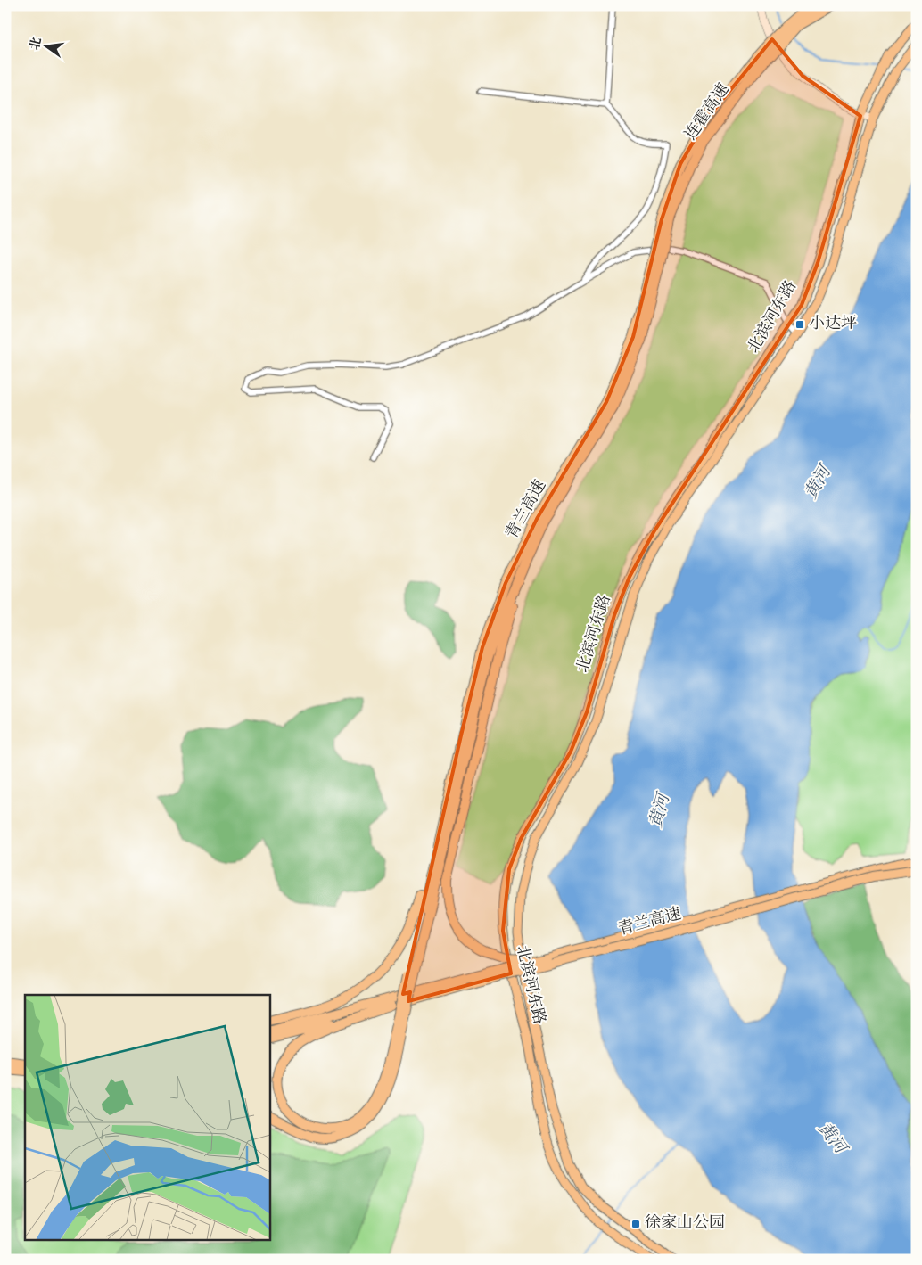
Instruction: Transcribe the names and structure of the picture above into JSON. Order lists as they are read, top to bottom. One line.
{"streets":{"highway":["连霍高速","青兰高速"],"main road":["北滨河东路"]},"crossings":[["连霍高速","青兰高速"]],"water":["黄河"],"places":{"transit":["小达坪","徐家山公园"]},"north":"left"}
